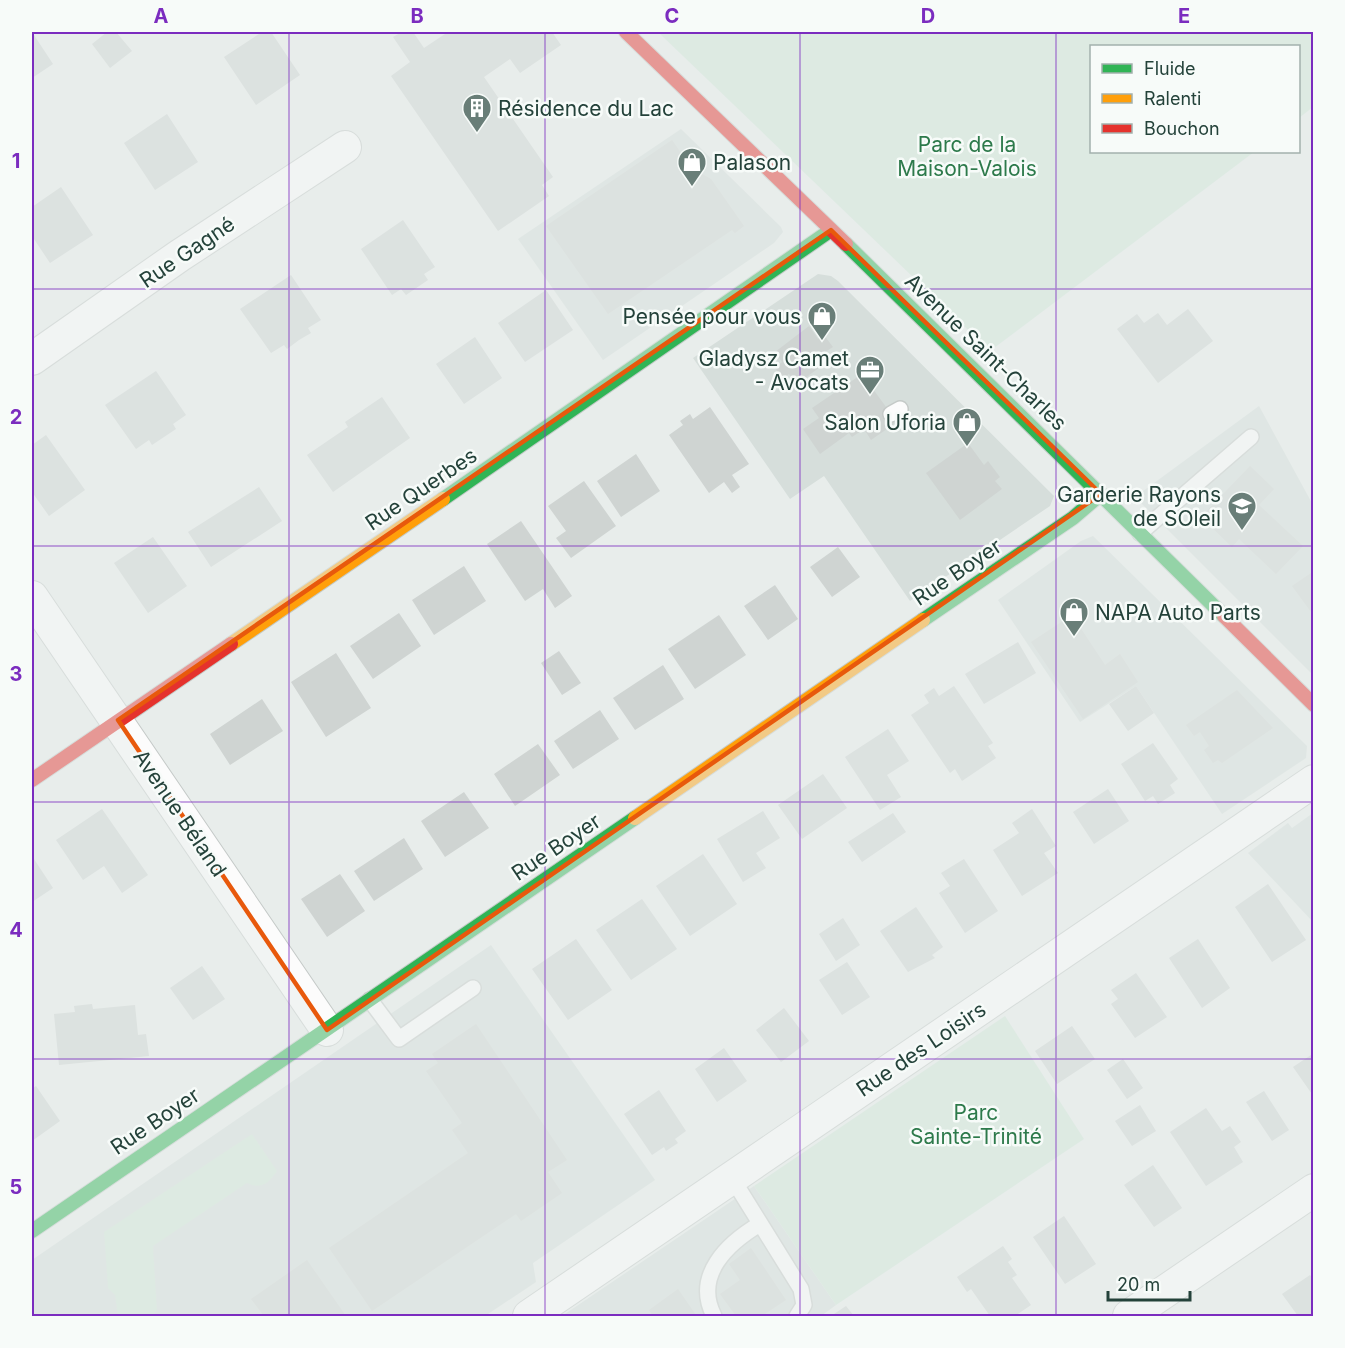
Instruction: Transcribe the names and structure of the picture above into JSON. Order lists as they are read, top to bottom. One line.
{"streets":{"street":["Rue Gagné","Avenue Saint-Charles","Rue Querbes","Rue Boyer","Avenue Béland","Rue des Loisirs"]},"crossings":[["Avenue Saint-Charles","Rue Querbes"],["Avenue Saint-Charles","Rue Boyer"],["Rue Querbes","Avenue Béland"],["Rue Boyer","Avenue Béland"]],"parks":["Parc de la Maison-Valois","Parc Sainte-Trinité"],"places":{"building":["Résidence du Lac"],"shop":["Palason","Pensée pour vous","Salon Uforia","NAPA Auto Parts"],"office":["Gladysz Camet - Avocats"],"school or university":["Garderie Rayons de SOleil"]},"legend":["Fluide","Ralenti","Bouchon"],"scale_bar":"20 m","grid":{"columns":["A","B","C","D","E"],"rows":["1","2","3","4","5"]}}
